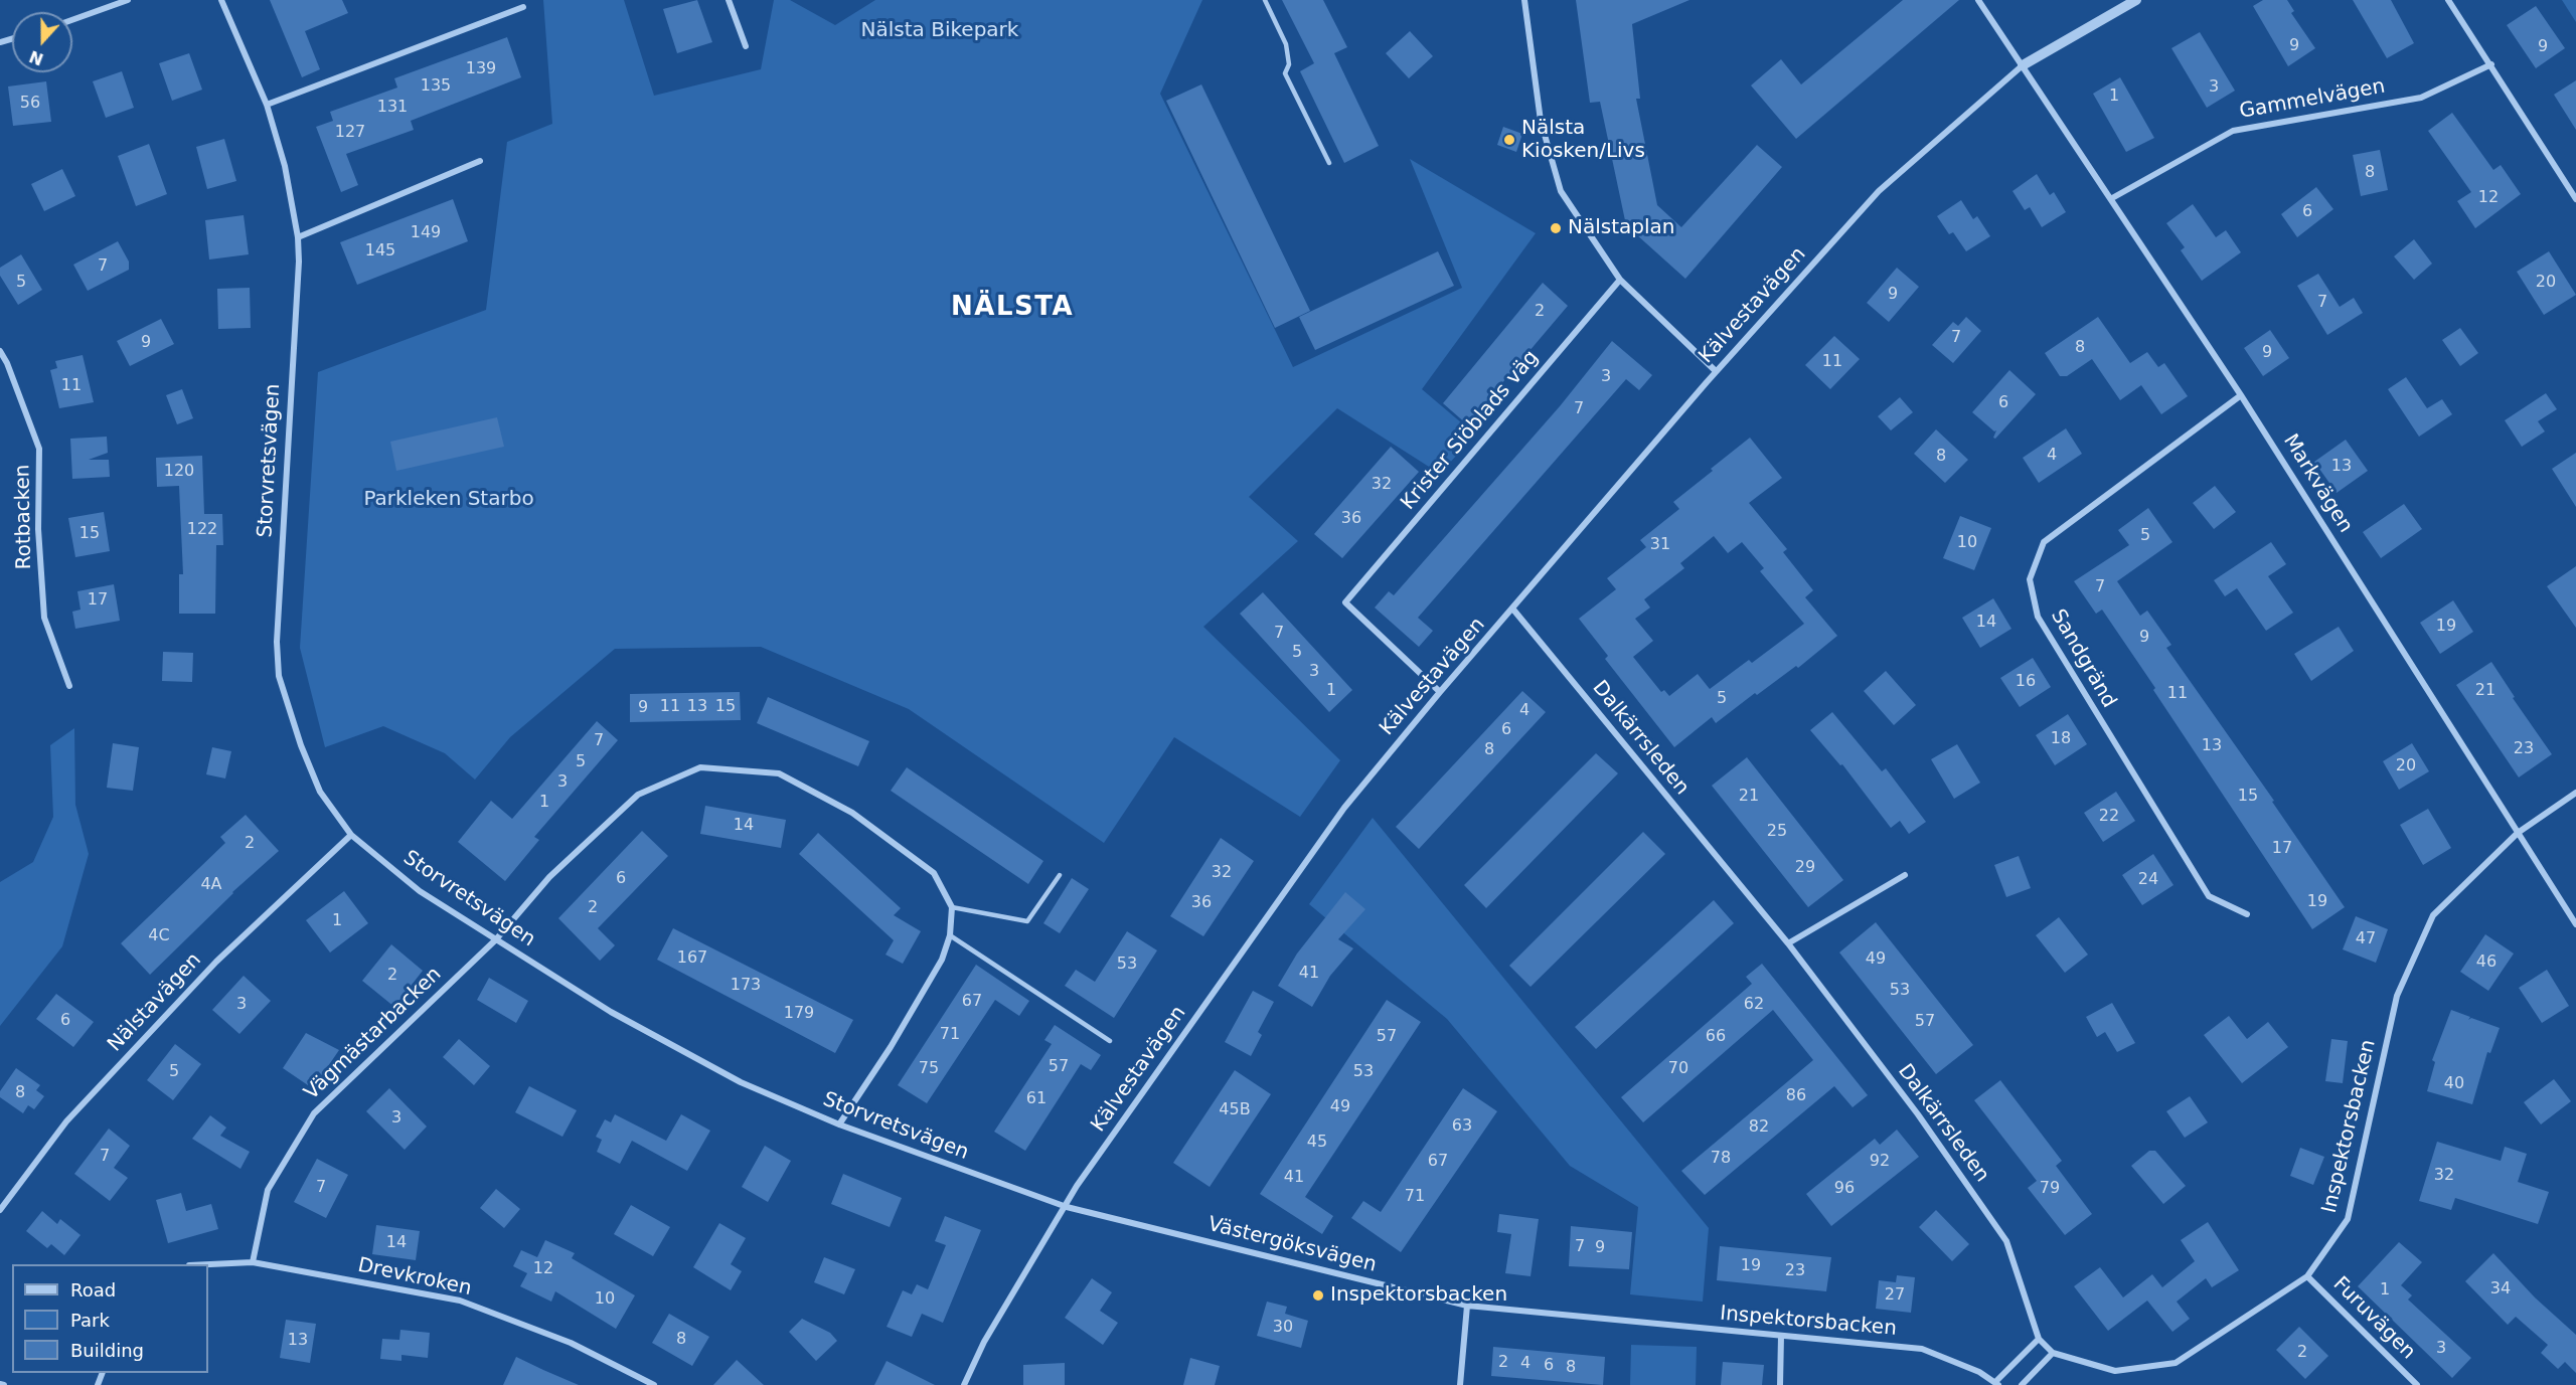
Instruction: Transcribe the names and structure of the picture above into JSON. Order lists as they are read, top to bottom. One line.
{"streets":{"street":["Gammelvägen","Kälvestavägen","Krister Siöblads väg","Storvretsvägen","Markvägen","Rotbacken","Sandgränd","Dalkärrsleden","Nälstavägen","Vägmästarbacken","Inspektorsbacken","Västergöksvägen","Drevkroken","Furuvägen"]},"crossings":[["Gammelvägen","Markvägen"],["Kälvestavägen","Krister Siöblads väg"],["Kälvestavägen","Storvretsvägen"],["Kälvestavägen","Markvägen"],["Kälvestavägen","Dalkärrsleden"],["Kälvestavägen","Västergöksvägen"],["Storvretsvägen","Nälstavägen"],["Storvretsvägen","Vägmästarbacken"],["Storvretsvägen","Västergöksvägen"],["Markvägen","Sandgränd"],["Markvägen","Inspektorsbacken"],["Dalkärrsleden","Inspektorsbacken"],["Vägmästarbacken","Drevkroken"],["Inspektorsbacken","Västergöksvägen"],["Inspektorsbacken","Furuvägen"]],"districts":["NÄLSTA"],"parks":["Nälsta Bikepark","Parkleken Starbo"],"places":["Nälsta Kiosken/Livs","Nälstaplan","Inspektorsbacken"],"house_numbers":["9","9","139","135","3","1","56","131","127","8","12","6","149","145","7","5","20","9","7","2","7","9","8","9","11","3","11","6","7","4","8","13","120","32","36","122","15","5","10","31","7","17","14","19","7","9","5","3","16","1","21","11","5","11","13","15","9","4","6","18","7","13","23","8","5","20","3","21","15","1","22","14","25","2","17","29","32","6","24","4A","19","36","2","1","4C","47","167","49","46","53","41","2","173","53","67","3","62","179","6","57","71","57","66","57","75","70","5","53","40","8","86","61","49","45B","3","63","82","45","7","78","67","92","32","41","7","96","79","71","14","7","9","19","12","23","34","1","27","10","30","8","13","3","2","2","4","6","8"],"legend":["Road","Park","Building"],"north":"bottom"}
